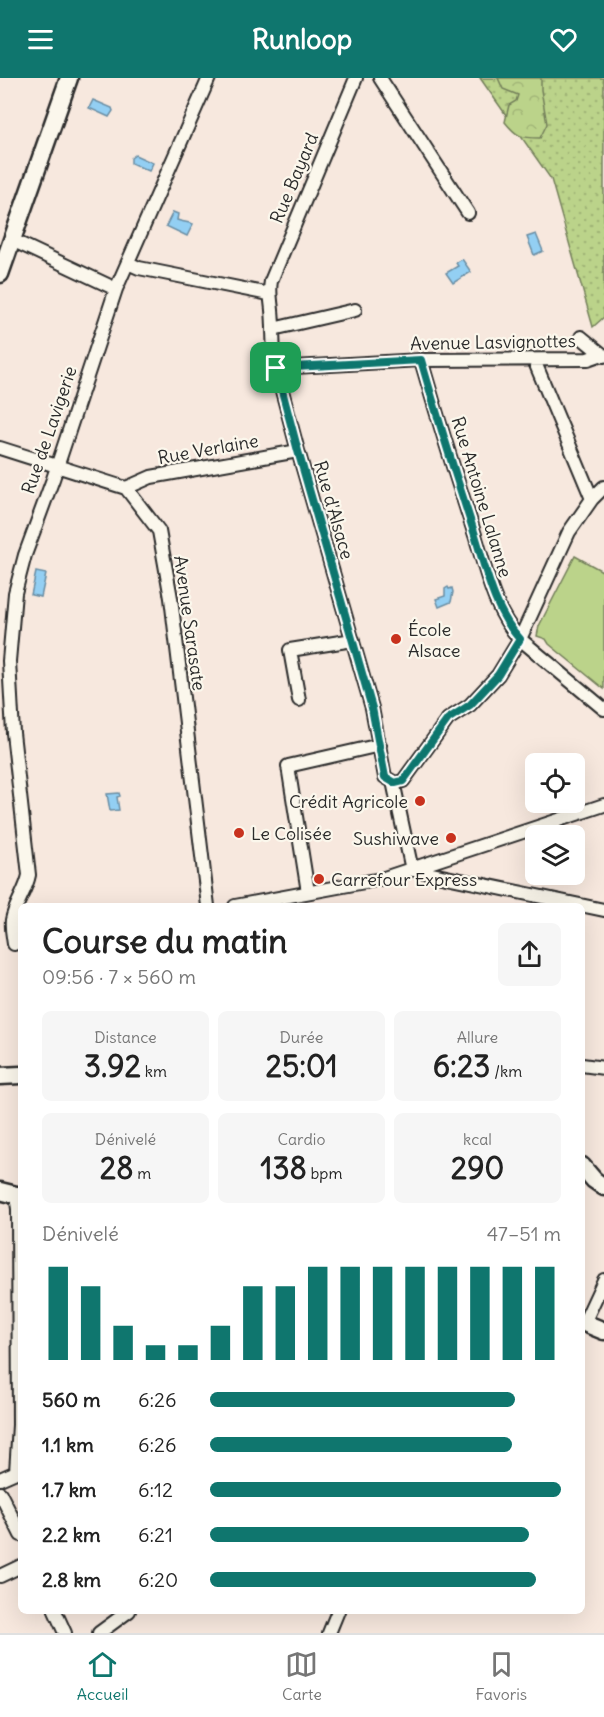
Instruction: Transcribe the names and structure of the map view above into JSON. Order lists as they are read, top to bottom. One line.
{"streets":{"street":["Rue Bayard","Avenue Lasvignottes","Rue de Lavigerie","Rue Verlaine","Rue Antoine Lalanne","Rue d'Alsace","Avenue Sarasate"]},"crossings":[["Rue Bayard","Rue d'Alsace"],["Avenue Lasvignottes","Rue Antoine Lalanne"],["Avenue Lasvignottes","Rue d'Alsace"],["Rue Verlaine","Rue d'Alsace"],["Rue Verlaine","Avenue Sarasate"]],"places":["École Alsace","Crédit Agricole","Le Colisée","Sushiwave","Carrefour Express"],"page":{"header":"Runloop","heading":["Course du matin","09:56 · 7 × 560 m"],"stats":[["Distance","3.92 km"],["Durée","25:01"],["Allure","6:23 /km"],["Dénivelé","28 m"],["Cardio","138 bpm"],["kcal","290"]],"chart":["Dénivelé","47–51 m"],"list":[{"name":"560 m","note":"6:26"},{"name":"1.1 km","note":"6:26"},{"name":"1.7 km","note":"6:12"},{"name":"2.2 km","note":"6:21"},{"name":"2.8 km","note":"6:20"}],"tabs":["Accueil","Carte","Favoris"]}}
